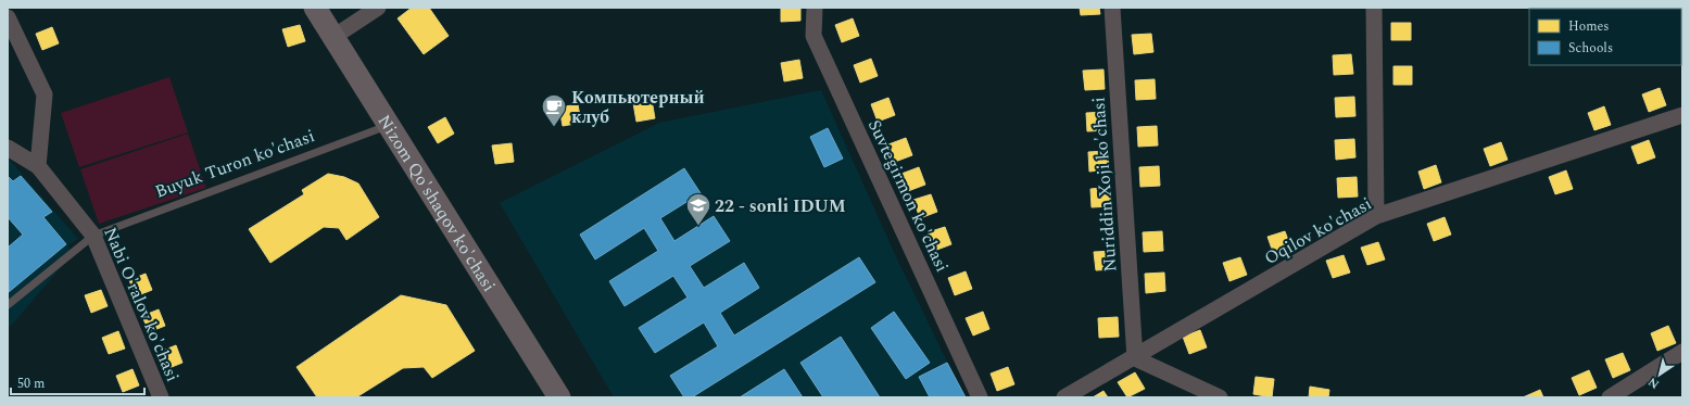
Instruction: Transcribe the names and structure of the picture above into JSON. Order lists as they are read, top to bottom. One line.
{"streets":{"main road":["Nizom Qo'shaqov ko'chasi"],"street":["Nuriddin Xoji ko'chasi","Suvtegirmon ko'chasi","Oqilov ko'chasi","Nabi O'ralov ko'chasi"],"lane":["Buyuk Turon ko'chasi"]},"crossings":[["Buyuk Turon ko'chasi","Nizom Qo'shaqov ko'chasi"],["Buyuk Turon ko'chasi","Nabi O'ralov ko'chasi"],["Nuriddin Xoji ko'chasi","Oqilov ko'chasi"]],"places":{"cafe":["Компьютерный клуб"],"school or university":["22 - sonli IDUM"]},"legend":["Homes","Schools"],"scale_bar":"50 m","north":"bottom left"}
